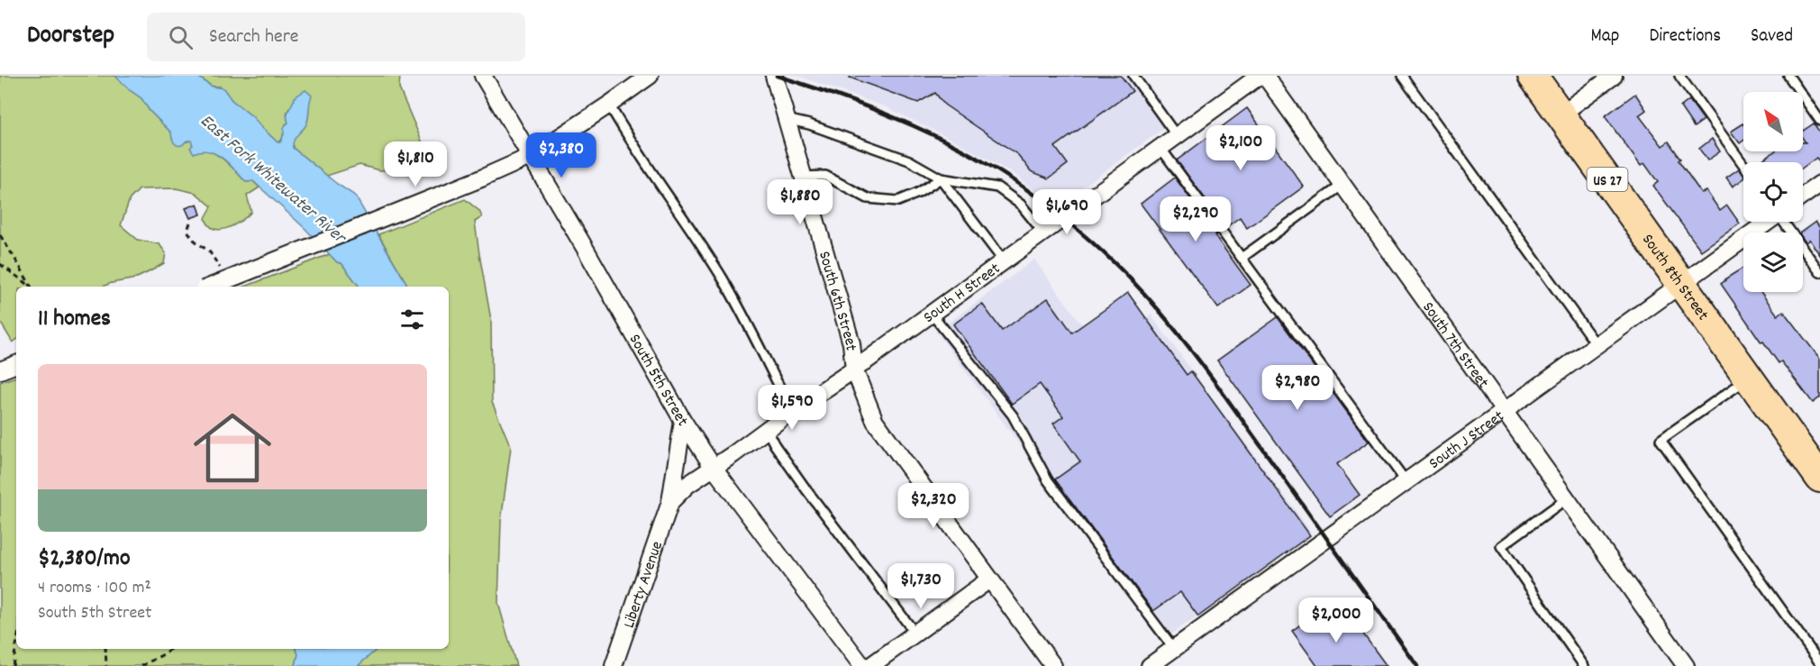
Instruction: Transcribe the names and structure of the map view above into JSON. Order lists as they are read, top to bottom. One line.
{"streets":{"highway":["US 27","South 8th Street"],"street":["South H Street","South 6th Street","South 7th Street","South 5th Street","South J Street","Liberty Avenue"]},"crossings":[["South 8th Street","South J Street"],["South H Street","South 6th Street"],["South H Street","South 5th Street"],["South H Street","Liberty Avenue"],["South 7th Street","South J Street"],["South 5th Street","Liberty Avenue"]],"water":["East Fork Whitewater River"],"north":"top left","page":{"header":"Doorstep","search":"Search here","nav":["Map","Directions","Saved"],"price":["$2,100","$2,380","$1,810","$1,880","$1,690","$2,290","$2,980","$1,590","$2,320","$1,730","$2,000"],"heading":"11 homes","list":[{"name":"$2,380/mo","note":"4 rooms · 100 m² · South 5th Street"}]}}
